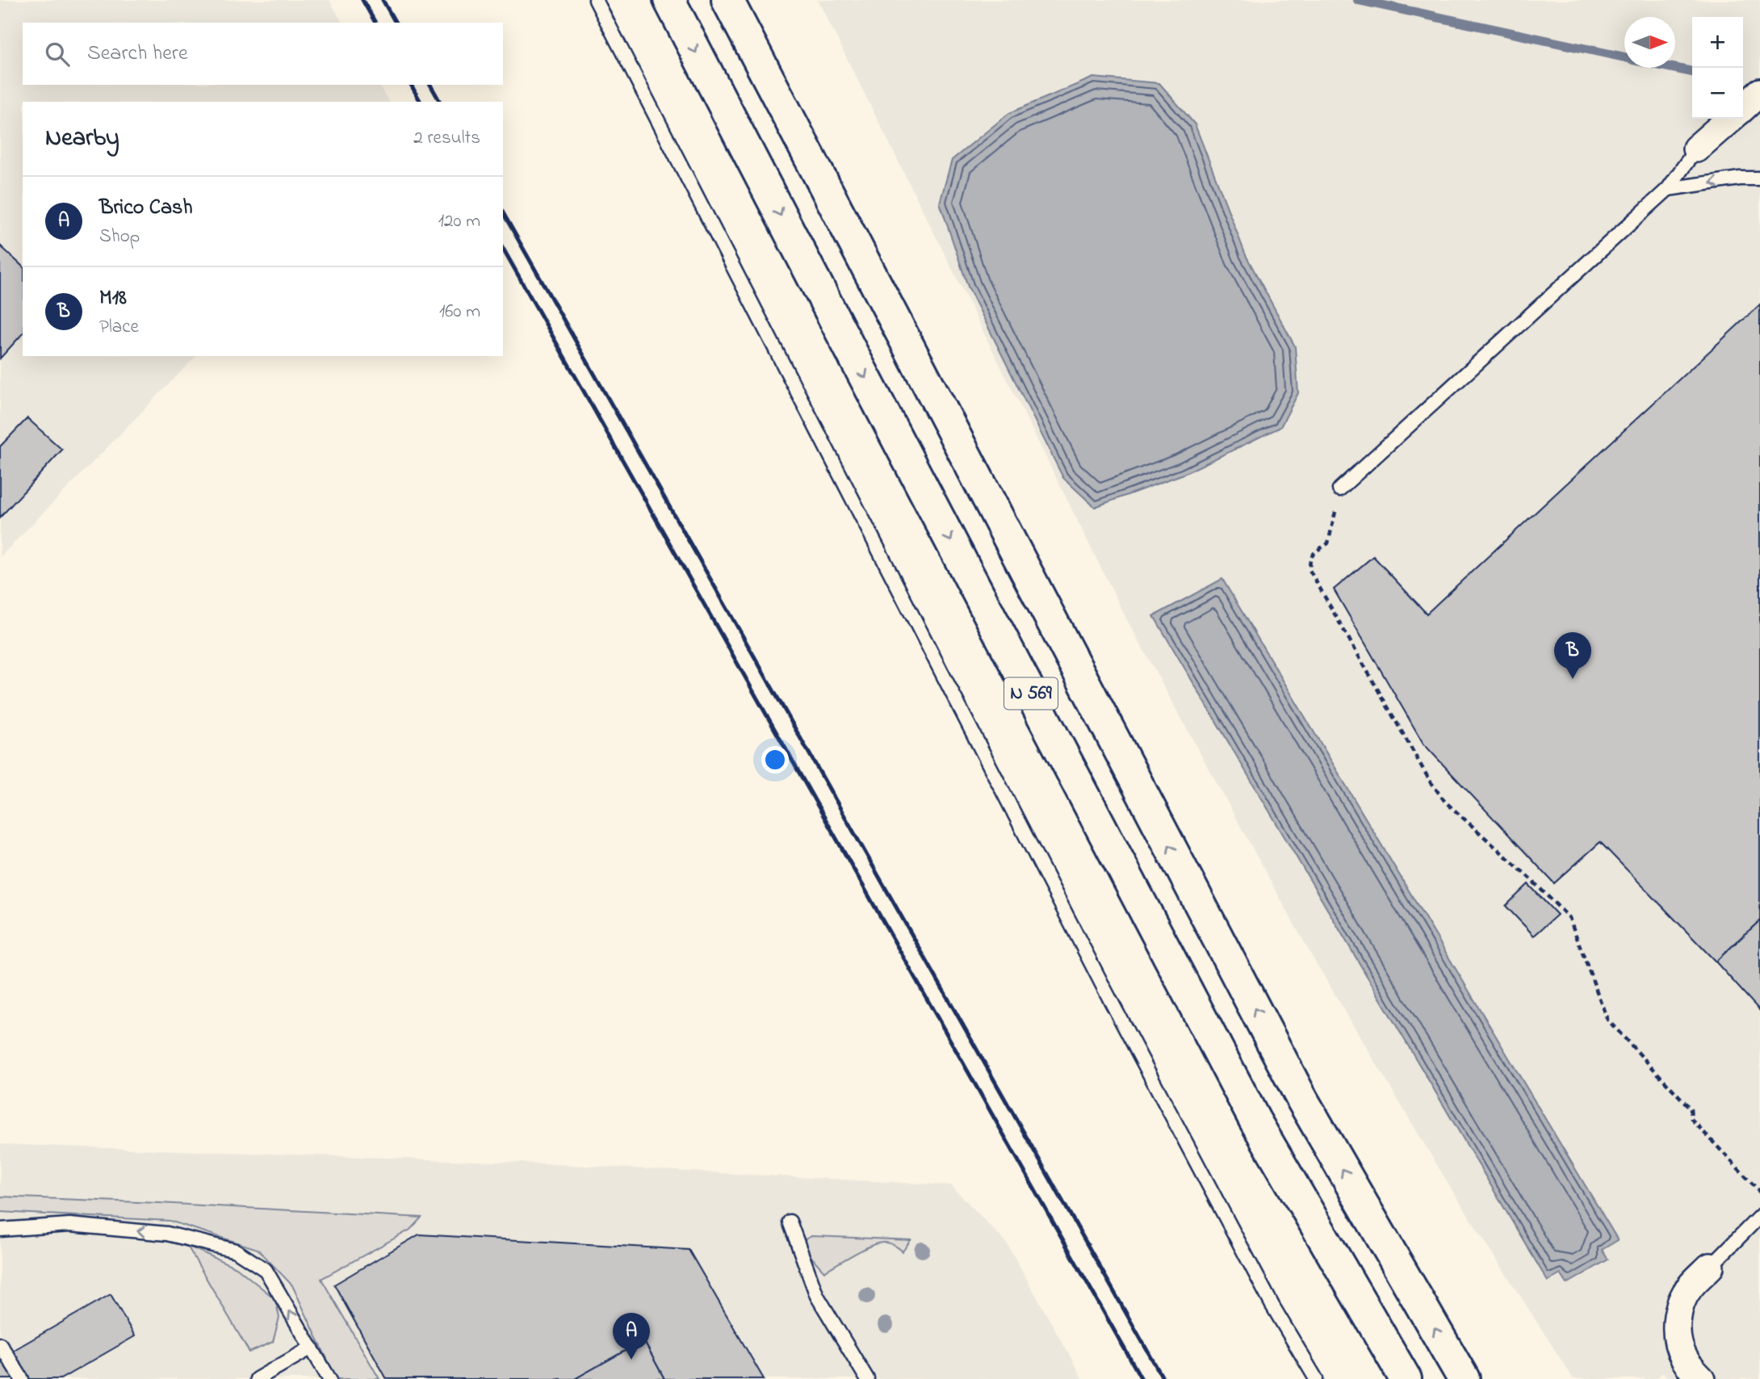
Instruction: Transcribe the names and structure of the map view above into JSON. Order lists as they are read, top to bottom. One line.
{"streets":{"highway":["N 569"]},"north":"right","page":{"map_buttons":["+","−"],"search":"Search here","heading":["Nearby","2 results"],"list":[{"mark":"A","name":"Brico Cash","note":"Shop","value":"120 m"},{"mark":"B","name":"M18","note":"Place","value":"160 m"}],"pins":["B","A"]}}
